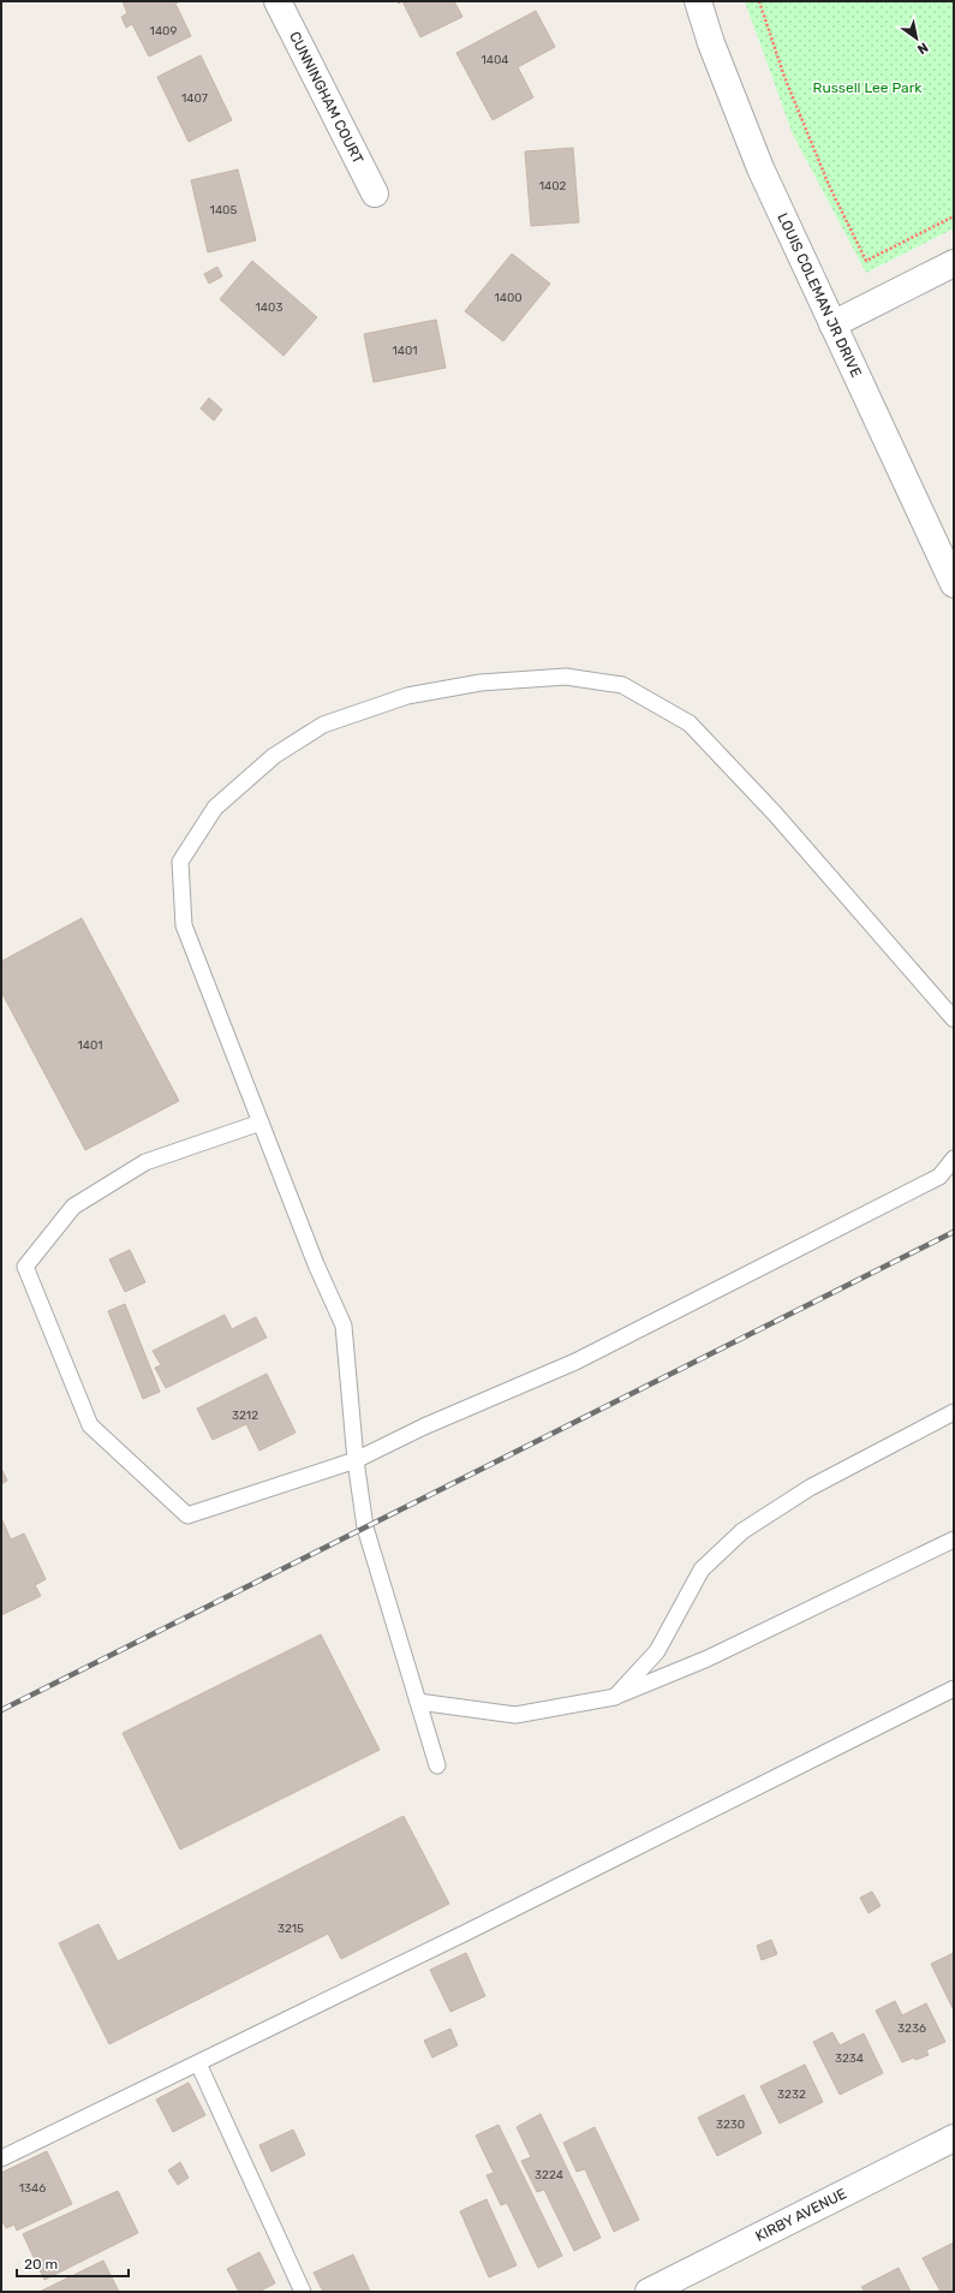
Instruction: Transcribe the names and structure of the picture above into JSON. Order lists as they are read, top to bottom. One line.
{"streets":{"street":["CUNNINGHAM COURT","LOUIS COLEMAN JR DRIVE","KIRBY AVENUE"]},"parks":["Russell Lee Park"],"house_numbers":["1409","1404","1407","1402","1405","1400","1403","1401","1401","3212","3215","3236","3234","3232","3230","3224","1346"],"scale_bar":"20 m","north":"bottom right"}
